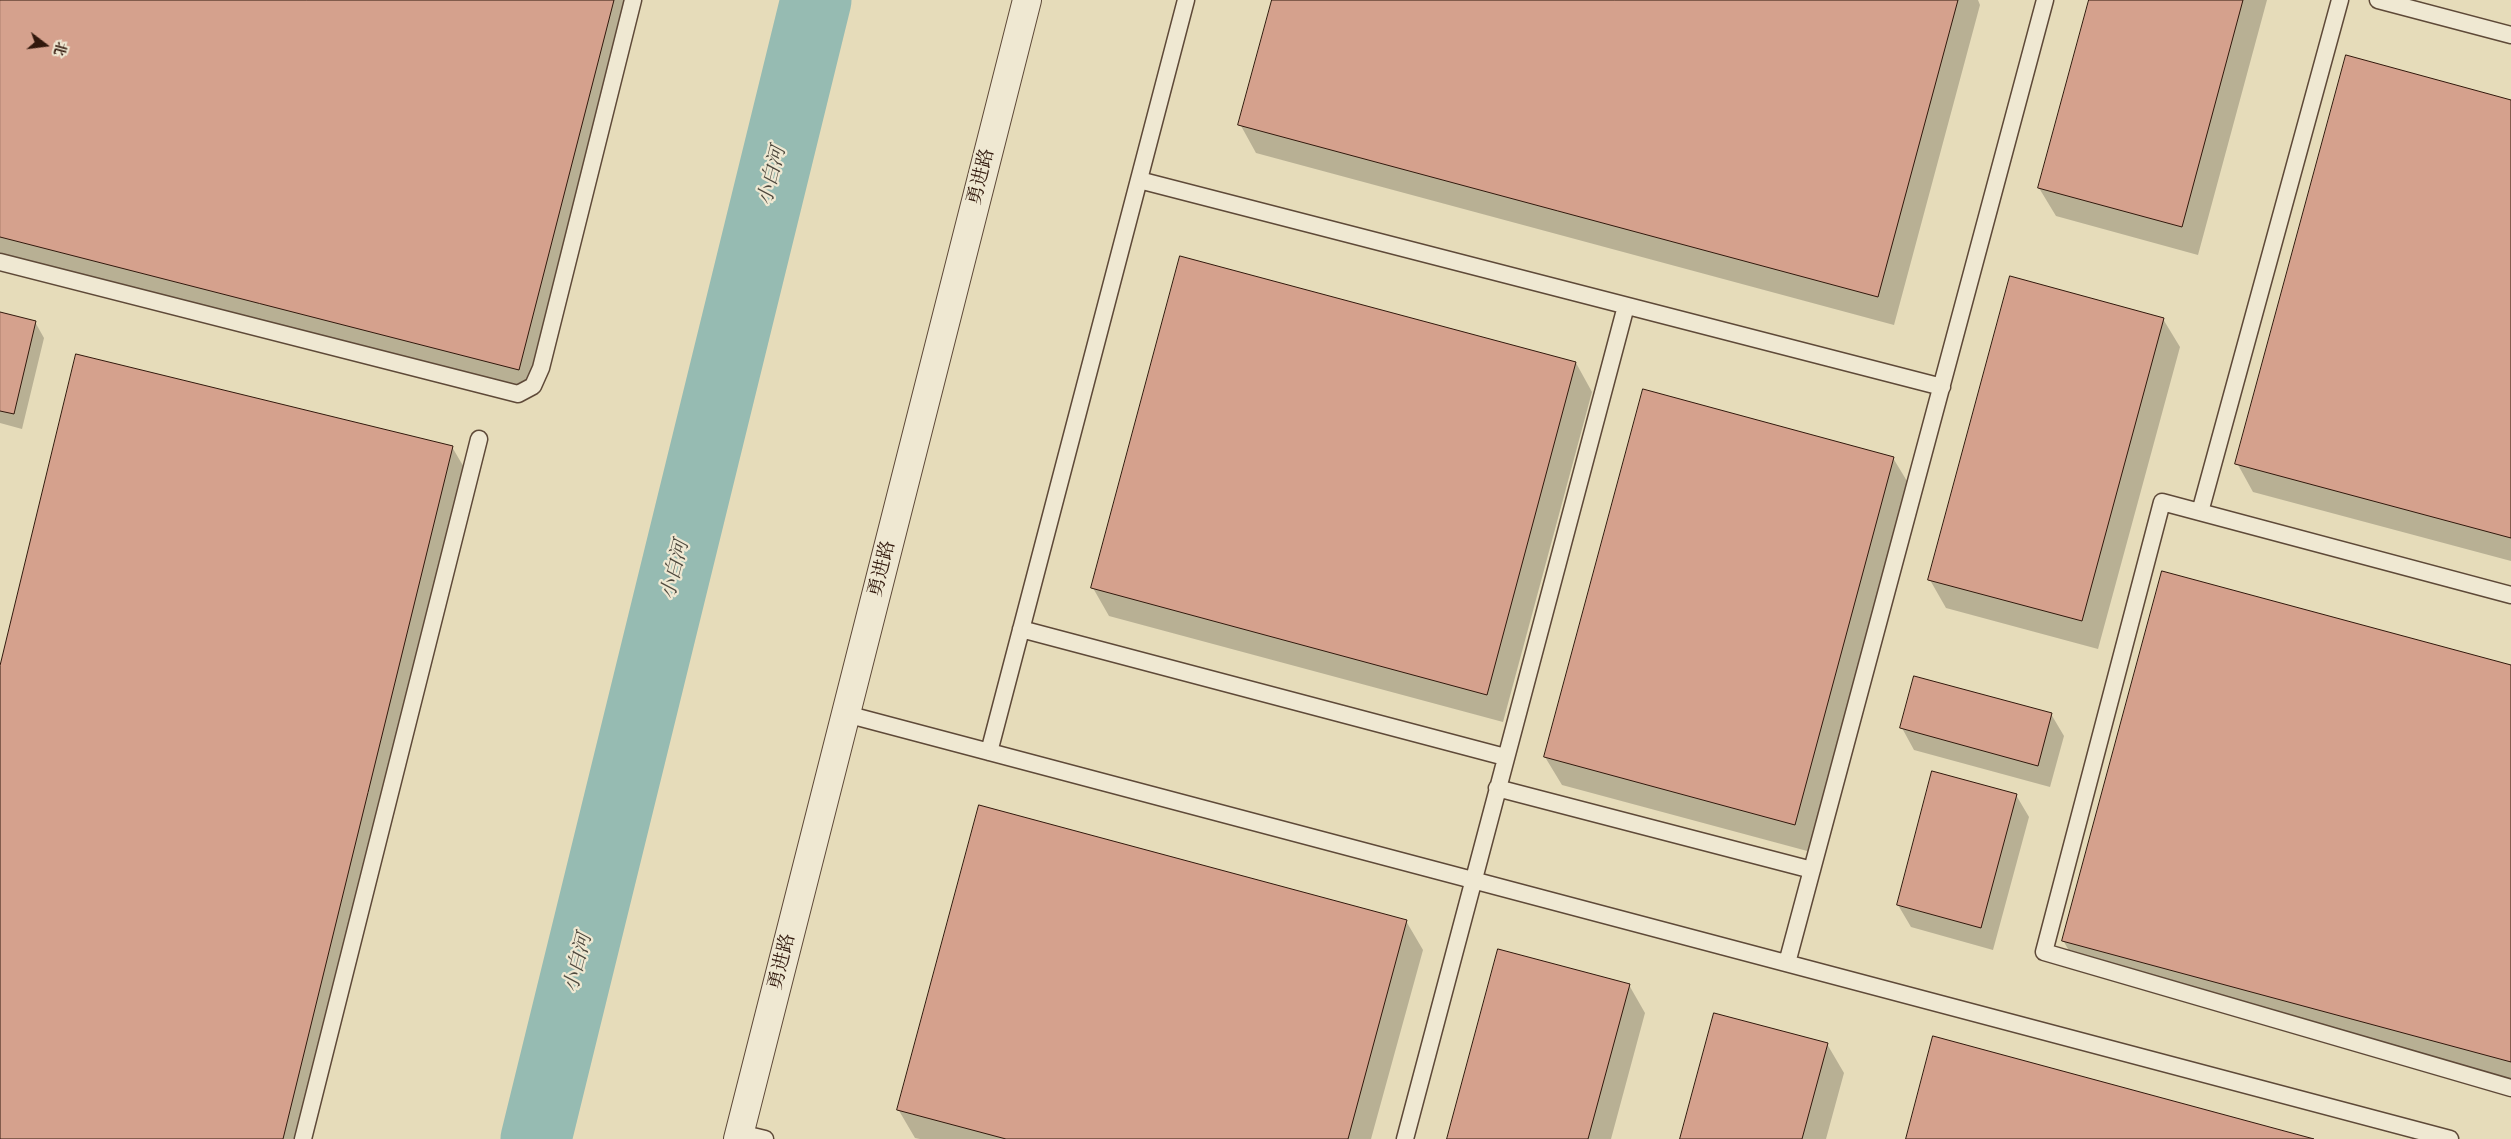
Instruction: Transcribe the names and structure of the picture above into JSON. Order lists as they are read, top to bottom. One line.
{"streets":{"street":["勇进路"]},"water":["小白河"],"north":"right"}
